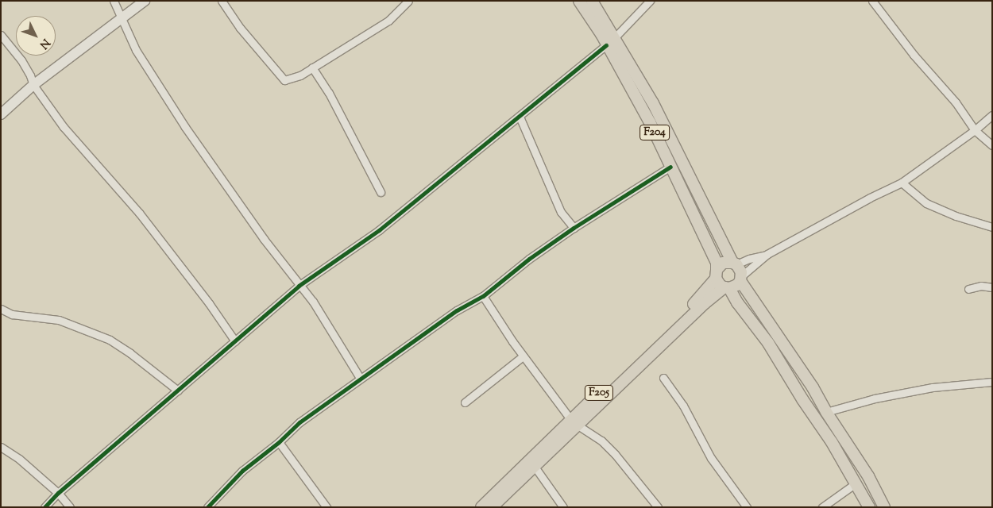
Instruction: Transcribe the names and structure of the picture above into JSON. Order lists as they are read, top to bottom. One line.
{"streets":{"main road":["F204","F205"]},"crossings":[["F204","F205"]],"north":"bottom right"}
